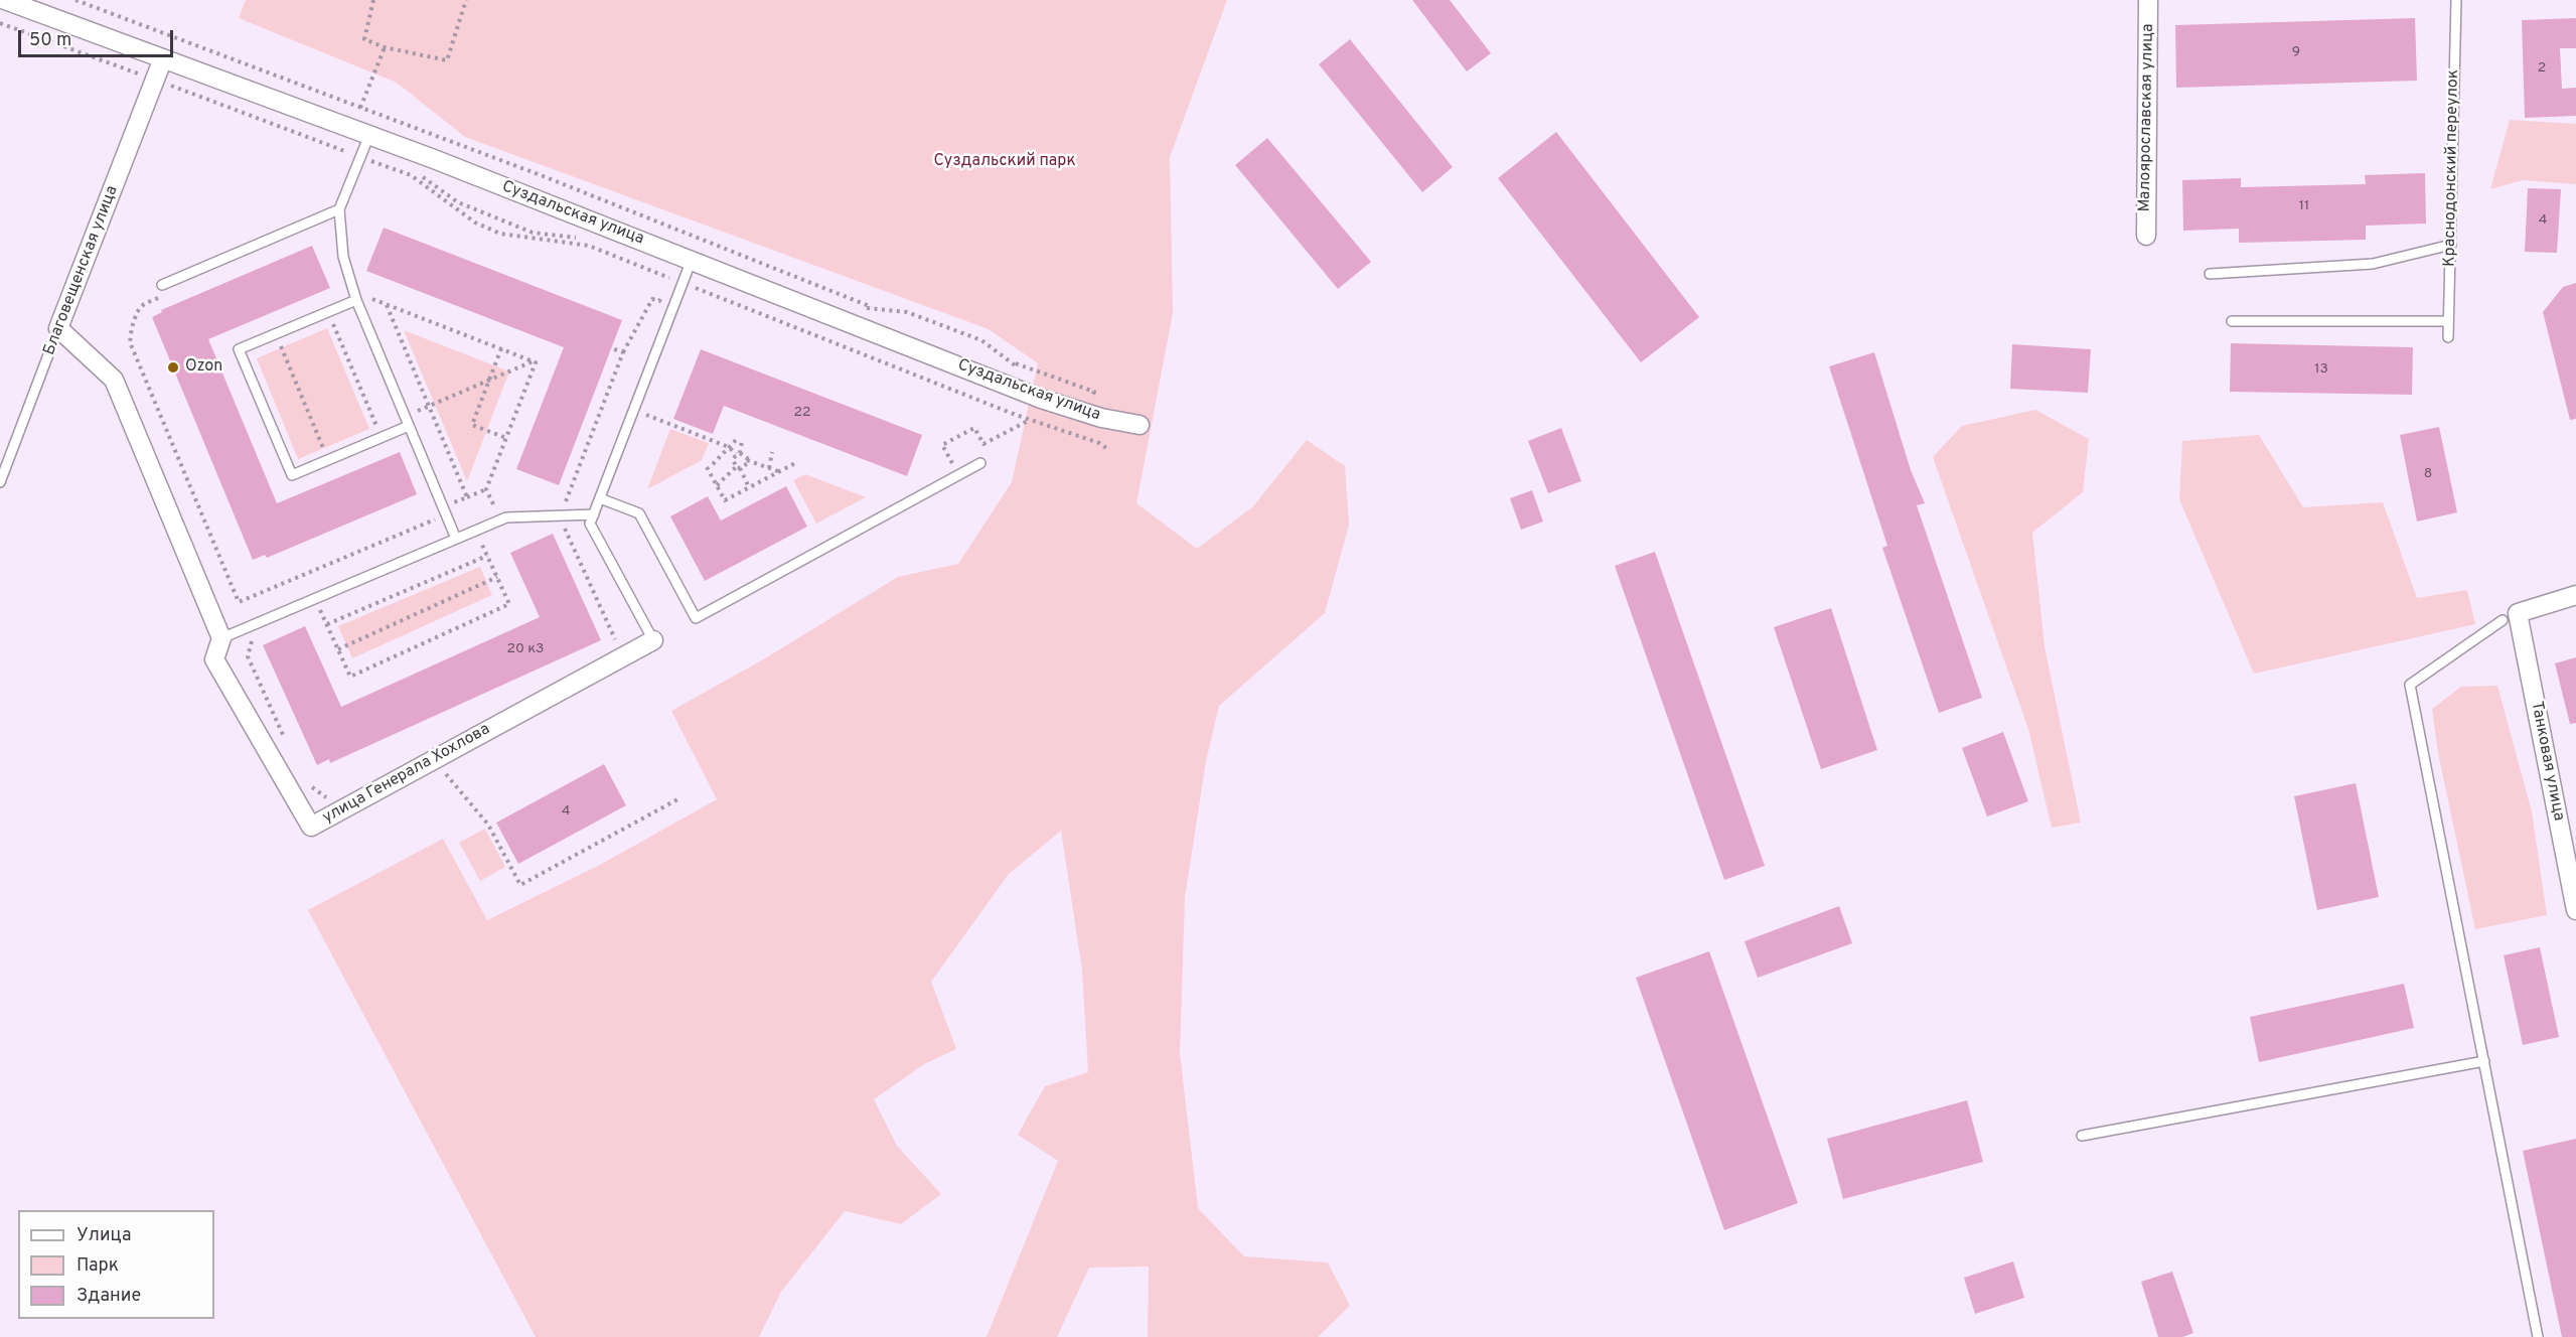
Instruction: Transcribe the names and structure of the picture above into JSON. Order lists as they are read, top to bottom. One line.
{"streets":{"street":["Малоярославская улица","Суздальская улица","Благовещенская улица","Танковая улица","улица Генерала Хохлова"],"lane":["Краснодонский переулок"]},"crossings":[["Суздальская улица","Благовещенская улица"],["Благовещенская улица","улица Генерала Хохлова"]],"parks":["Суздальский парк"],"places":["Ozon"],"house_numbers":["9","2","11","4","13","22","8","20 к3","4"],"legend":["Улица","Парк","Здание"],"scale_bar":"50 m"}
